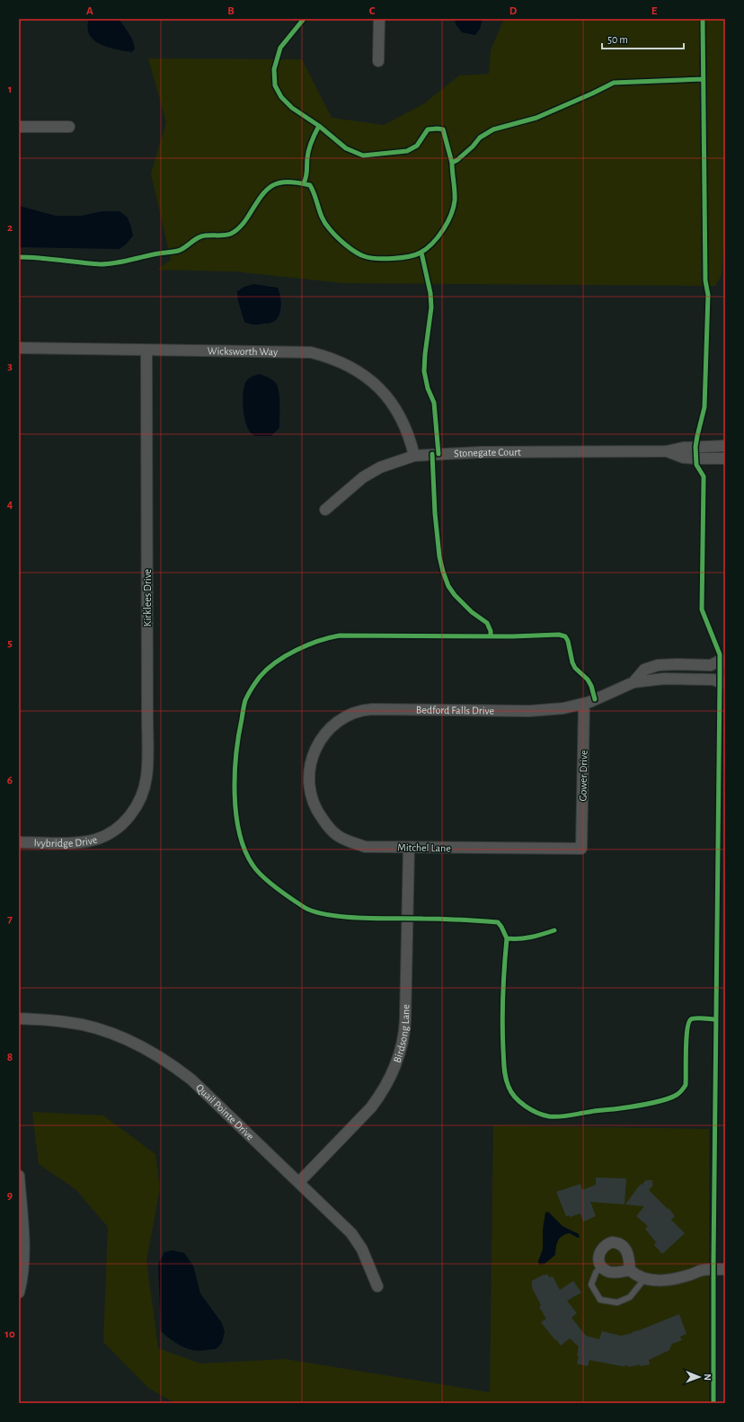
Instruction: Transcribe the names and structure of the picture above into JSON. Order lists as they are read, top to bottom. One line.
{"streets":{"street":["Wicksworth Way","Stonegate Court","Kirklees Drive","Bedford Falls Drive","Gower Drive","Ivybridge Drive","Mitchel Lane","Birdsong Lane","Quail Pointe Drive"]},"crossings":[["Wicksworth Way","Stonegate Court"],["Wicksworth Way","Kirklees Drive"],["Kirklees Drive","Ivybridge Drive"],["Bedford Falls Drive","Gower Drive"],["Bedford Falls Drive","Mitchel Lane"],["Gower Drive","Mitchel Lane"],["Mitchel Lane","Birdsong Lane"],["Birdsong Lane","Quail Pointe Drive"]],"scale_bar":"50 m","north":"right","grid":{"columns":["A","B","C","D","E"],"rows":["1","2","3","4","5","6","7","8","9","10"]}}
